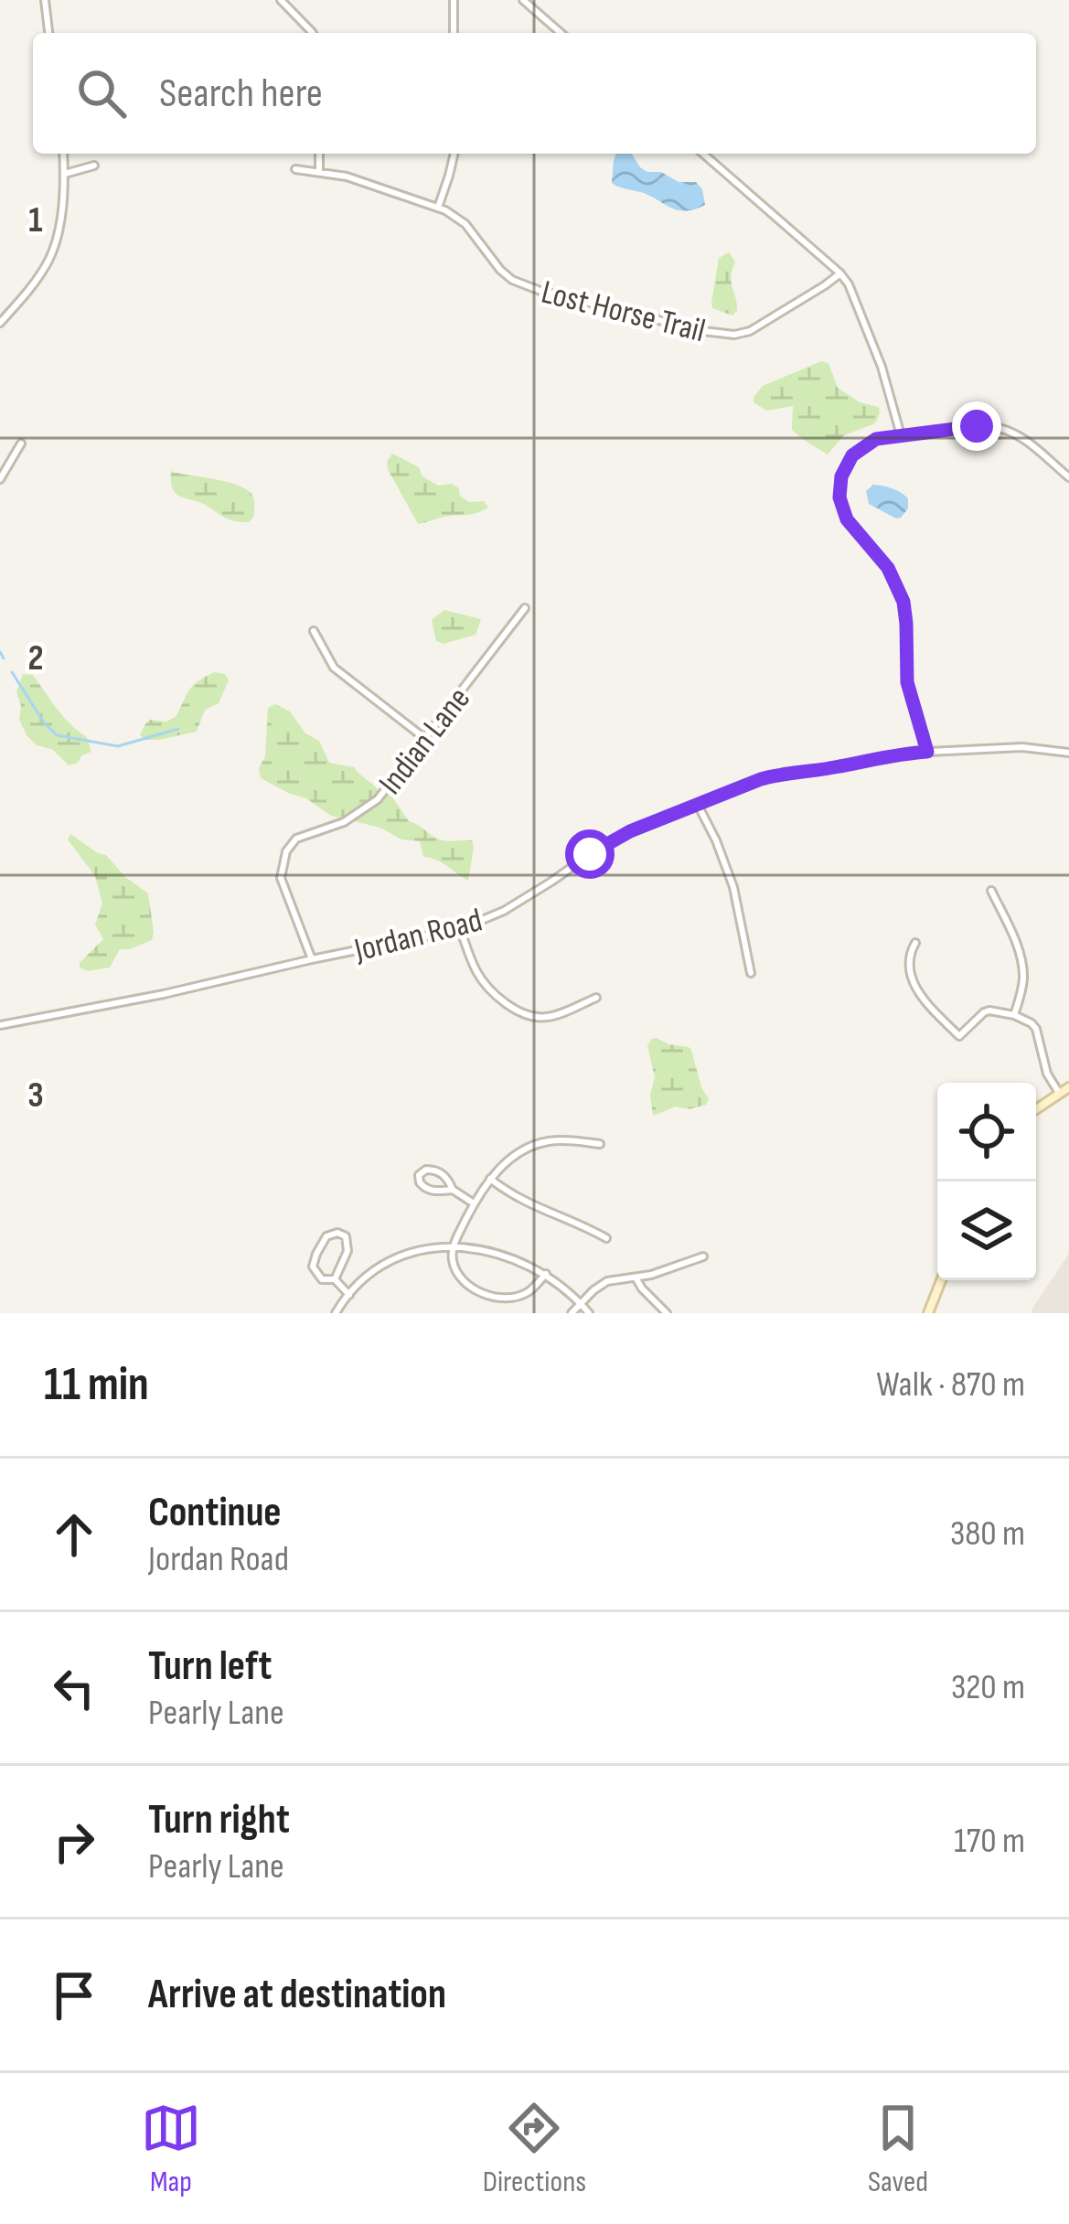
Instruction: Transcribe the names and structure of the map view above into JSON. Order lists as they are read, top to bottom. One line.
{"streets":{"street":["Lost Horse Trail","Indian Lane","Jordan Road"]},"crossings":[["Indian Lane","Jordan Road"]],"page":{"search":"Search here","heading":["11 min","Walk · 870 m"],"list":[["Continue","Jordan Road","380 m"],["Turn left","Pearly Lane","320 m"],["Turn right","Pearly Lane","170 m"],"Arrive at destination"],"nav":["Map","Directions","Saved"]},"grid":{"rows":["1","2","3"]}}
